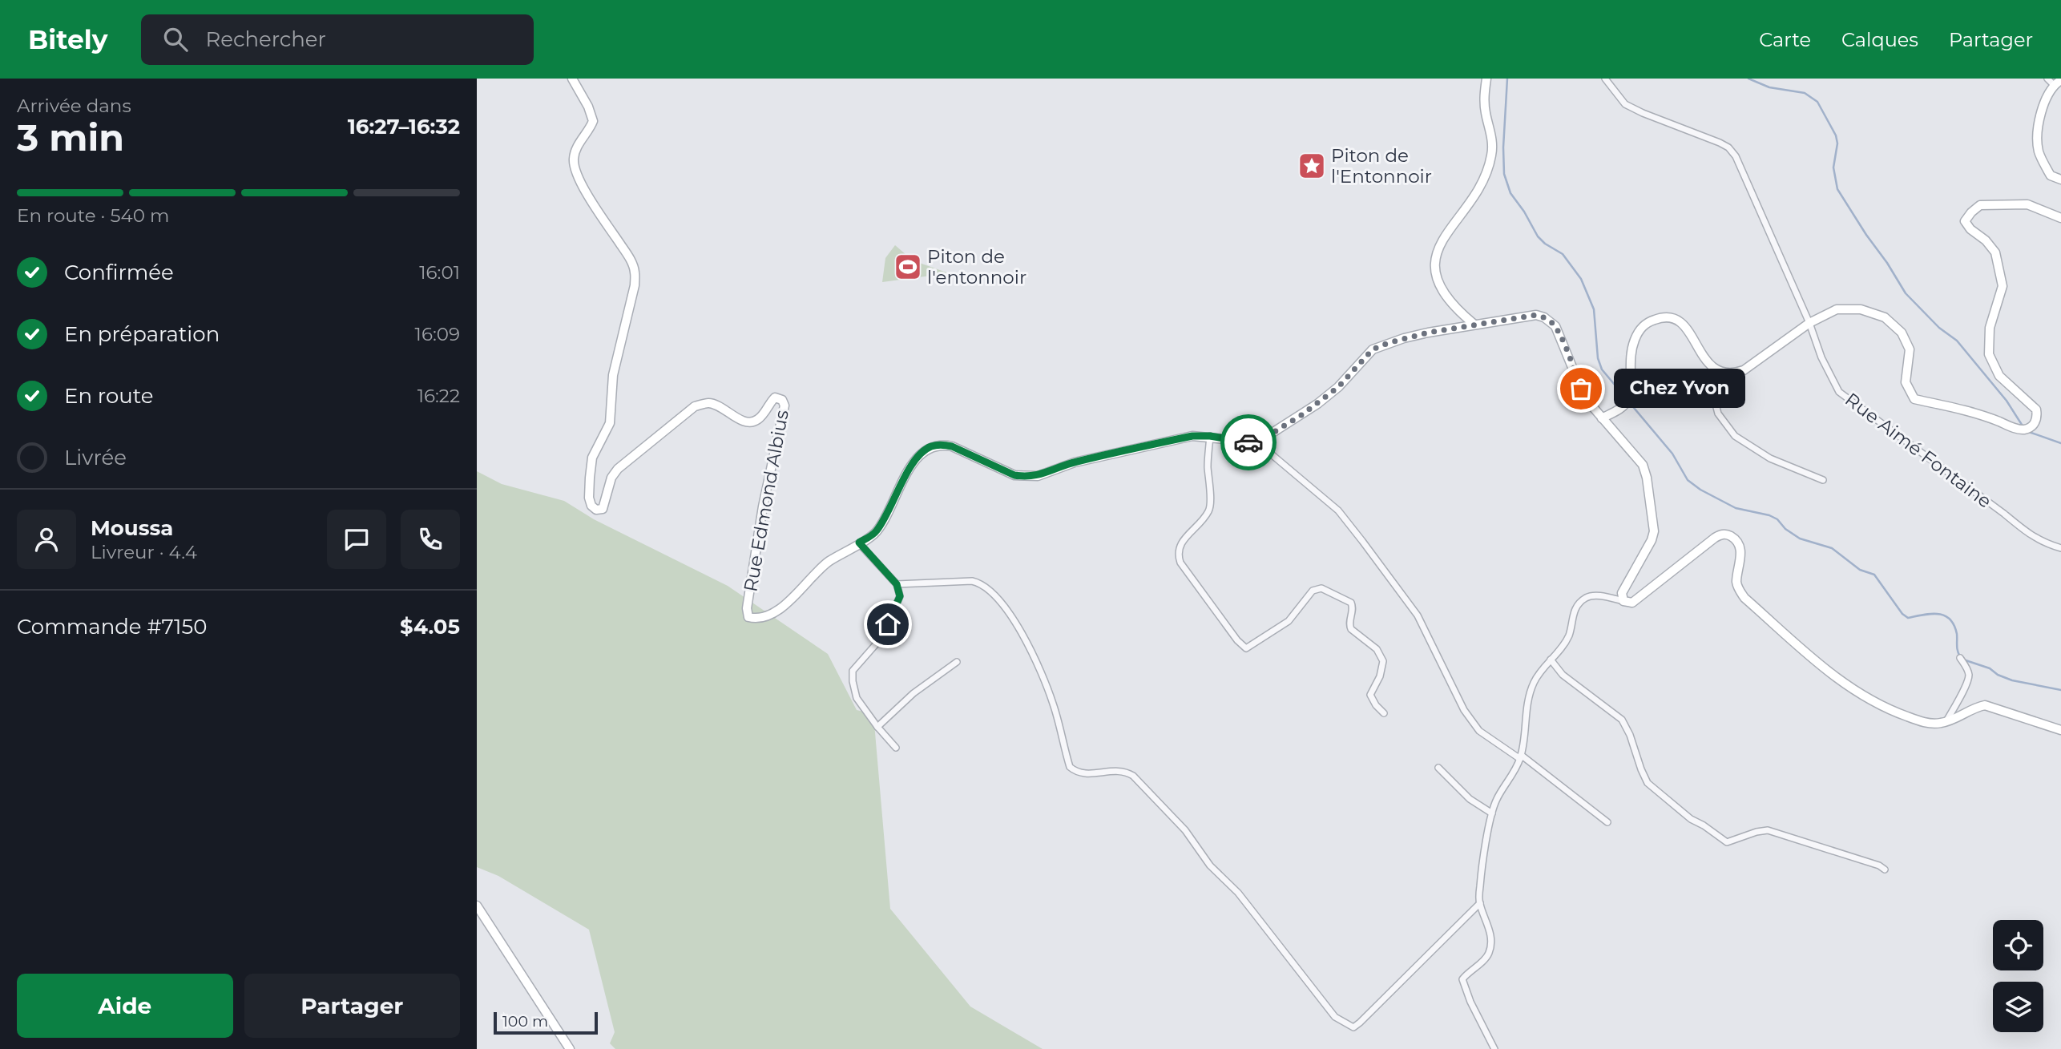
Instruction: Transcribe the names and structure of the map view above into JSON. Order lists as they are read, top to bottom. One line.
{"streets":{"main road":["Rue Edmond Albius"],"street":["Rue Aimé Fontaine"]},"places":{"place":["Piton de l'Entonnoir"],"sports":["Piton de l'entonnoir"],"other":["Chez Yvon"]},"scale_bar":"100 m","page":{"header":"Bitely","search":"Rechercher","nav":["Carte","Calques","Partager"],"heading":["3 min","Arrivée dans","16:27–16:32"],"panel":["Moussa","Livreur · 4.4","Commande #7150","$4.05"],"bar":"En route · 540 m","list":[["Confirmée","16:01"],["En préparation","16:09"],["En route","16:22"],"Livrée"],"bubble":"Chez Yvon","buttons":["Aide","Partager"],"scale":"100 m"}}
